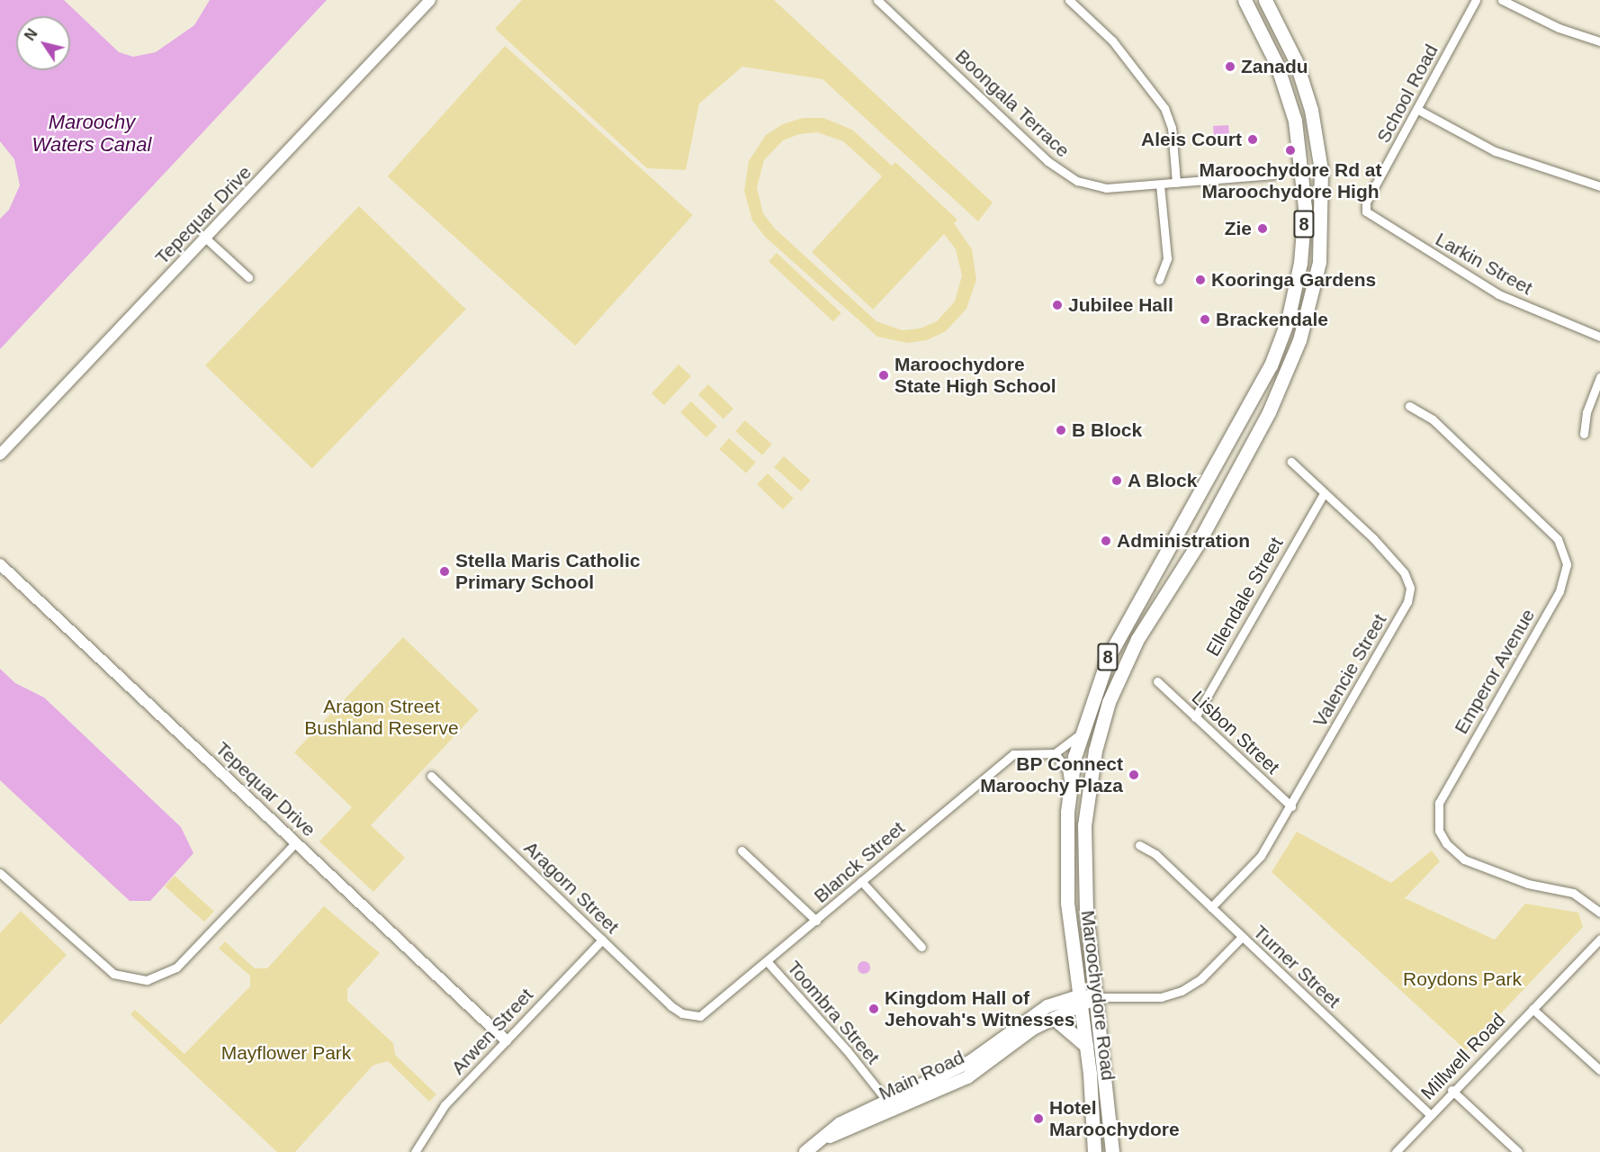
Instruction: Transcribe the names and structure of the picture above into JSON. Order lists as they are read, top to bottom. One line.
{"streets":{"main road":["8","Maroochydore Road","Main Road"],"street":["School Road","Boongala Terrace","Tepequar Drive","Larkin Street","Ellendale Street","Valencie Street","Emperor Avenue","Lisbon Street","Blanck Street","Aragorn Street","Turner Street","Toombra Street","Arwen Street","Millwell Road"]},"crossings":[["School Road","Larkin Street"],["Tepequar Drive","Arwen Street"],["Ellendale Street","Valencie Street"],["Ellendale Street","Lisbon Street"],["Valencie Street","Lisbon Street"],["Valencie Street","Turner Street"],["Blanck Street","Aragorn Street"],["Blanck Street","Toombra Street"],["Aragorn Street","Arwen Street"],["Turner Street","Millwell Road"],["Maroochydore Road","Main Road"],["Toombra Street","Main Road"]],"water":["Maroochy Waters Canal"],"parks":["Aragon Street Bushland Reserve","Roydons Park","Mayflower Park"],"places":["Zanadu","Aleis Court","Maroochydore Rd at Maroochydore High","Zie","Kooringa Gardens","Jubilee Hall","Brackendale","Maroochydore State High School","B Block","A Block","Administration","Stella Maris Catholic Primary School","BP Connect Maroochy Plaza","Kingdom Hall of Jehovah's Witnesses","Hotel Maroochydore"],"north":"top left"}
